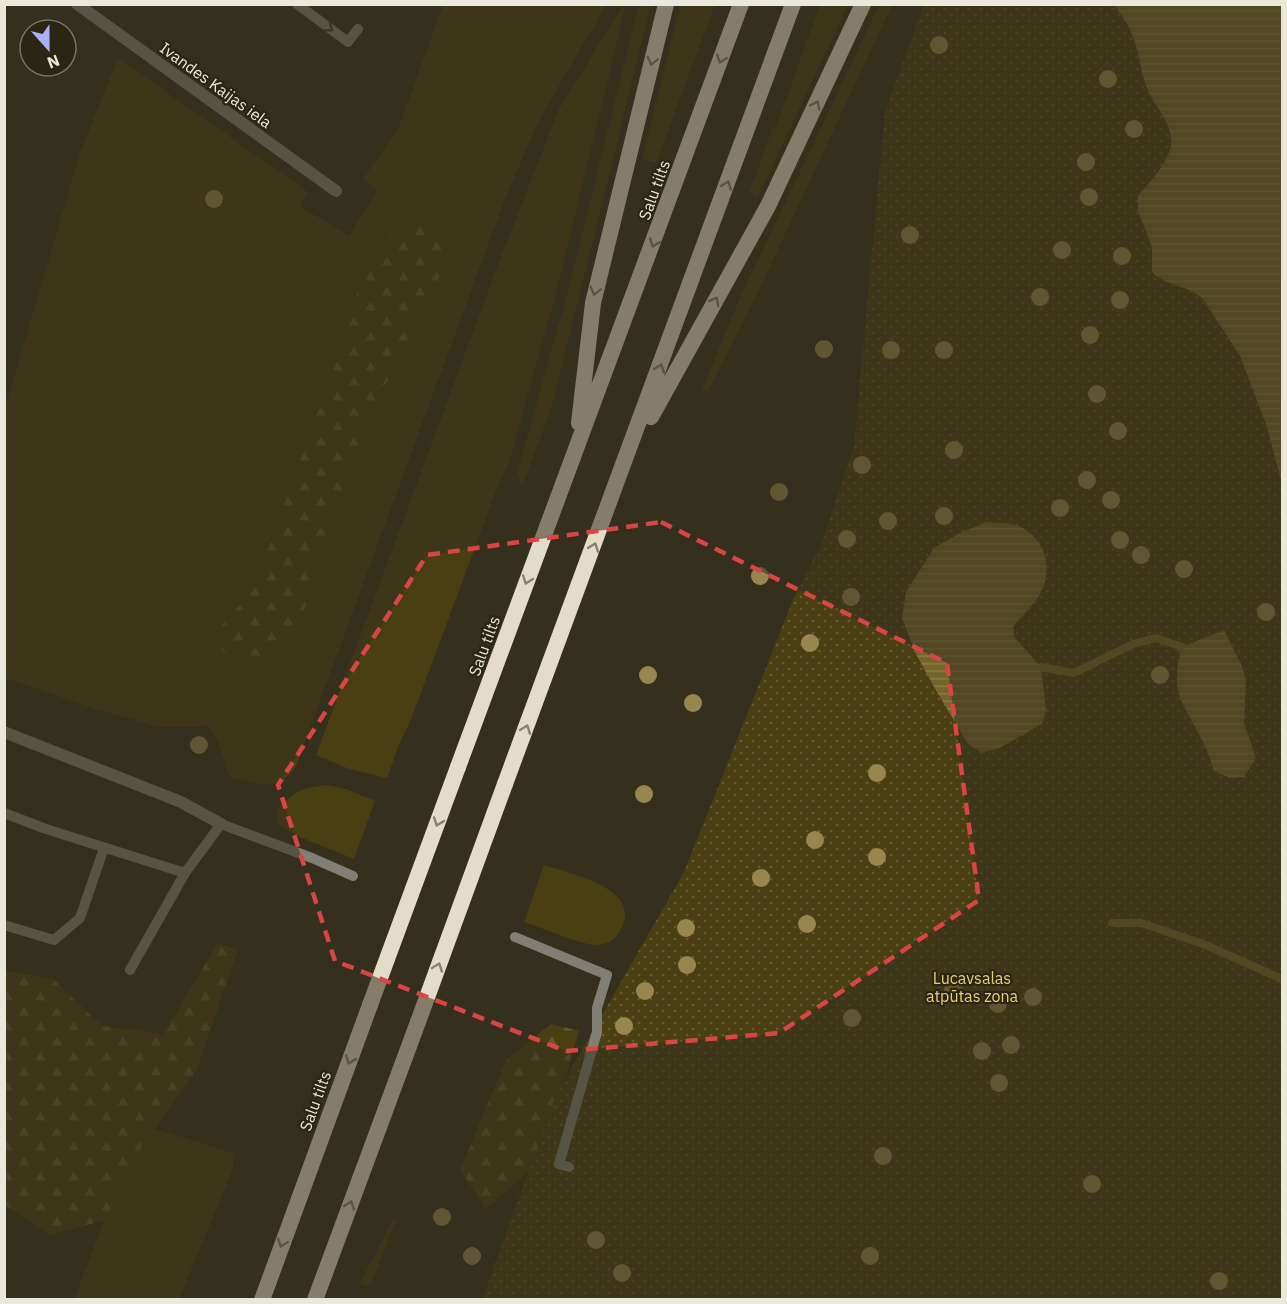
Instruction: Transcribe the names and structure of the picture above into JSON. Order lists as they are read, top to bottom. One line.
{"streets":{"highway":["Salu tilts"],"street":["Ivandes Kaijas iela"]},"parks":["Lucavsalas atpūtas zona"],"north":"bottom"}
